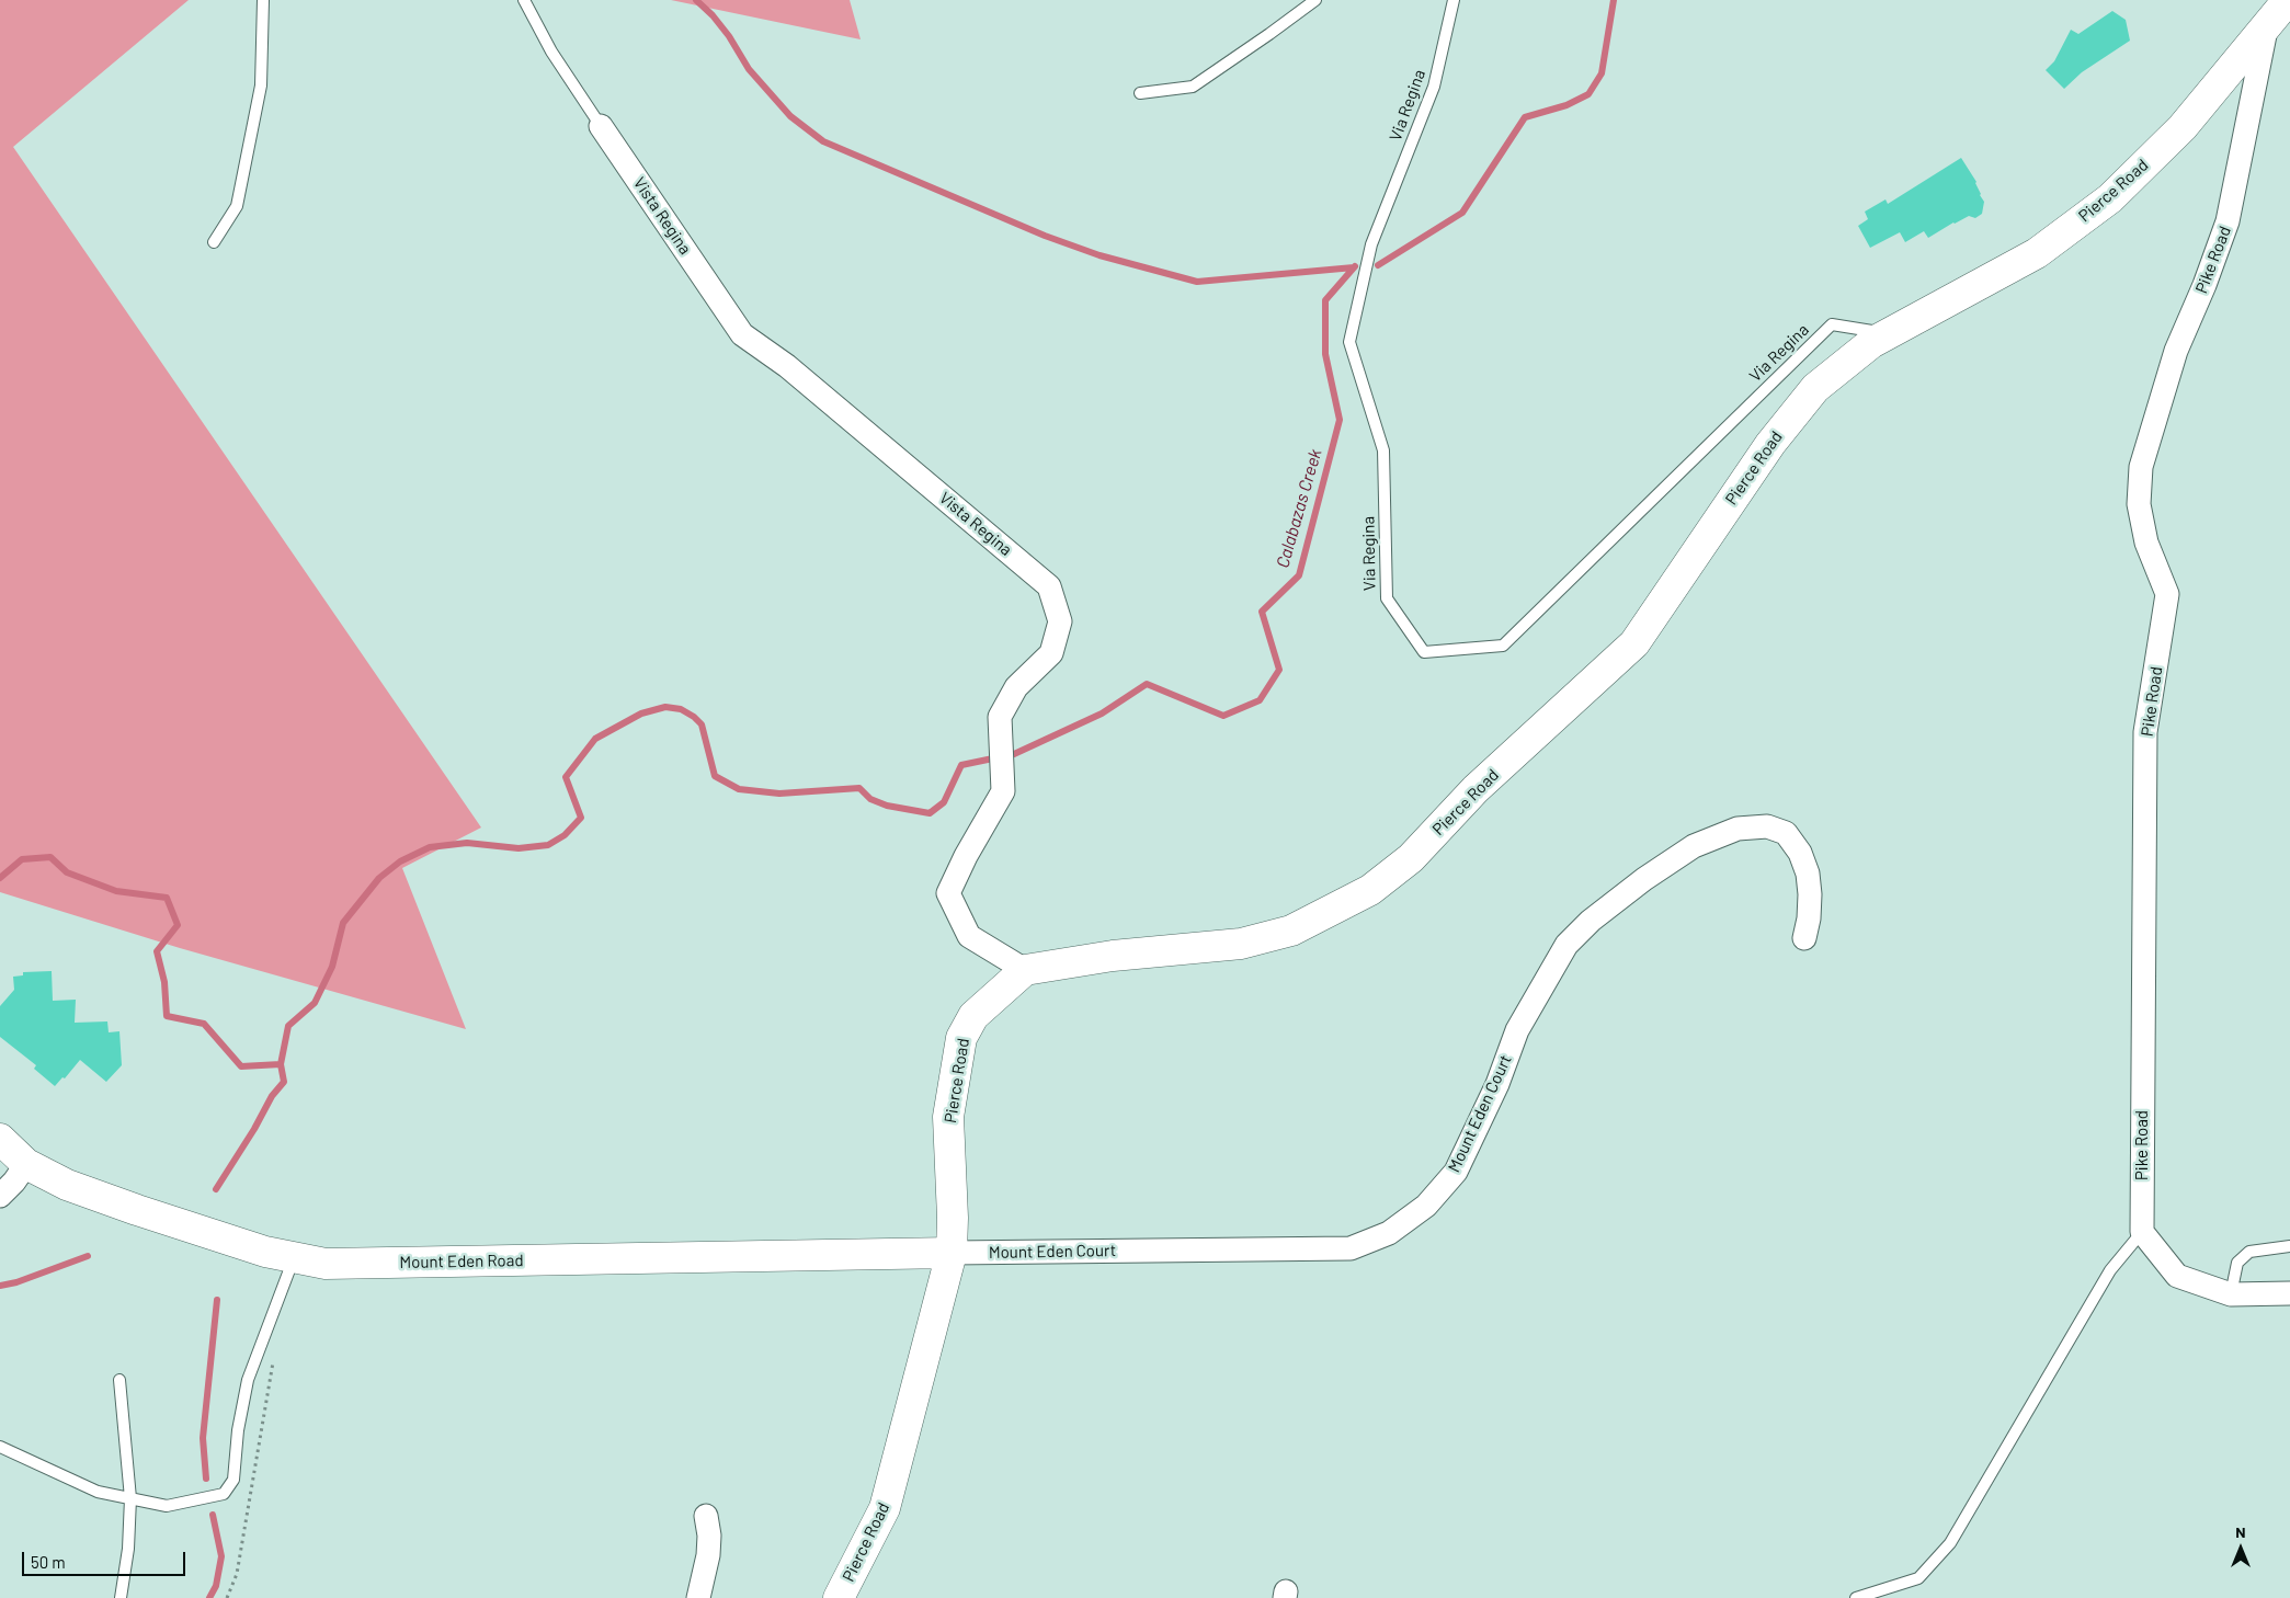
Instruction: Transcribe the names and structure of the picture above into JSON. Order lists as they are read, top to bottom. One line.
{"streets":{"street":["Pierce Road","Vista Regina","Pike Road","Mount Eden Court","Mount Eden Road"],"lane":["Via Regina"]},"crossings":[["Via Regina","Pierce Road"],["Pierce Road","Vista Regina"],["Pierce Road","Pike Road"],["Pierce Road","Mount Eden Court"],["Pierce Road","Mount Eden Road"],["Mount Eden Court","Mount Eden Road"]],"water":["Calabazas Creek"],"scale_bar":"50 m","north":"top"}
